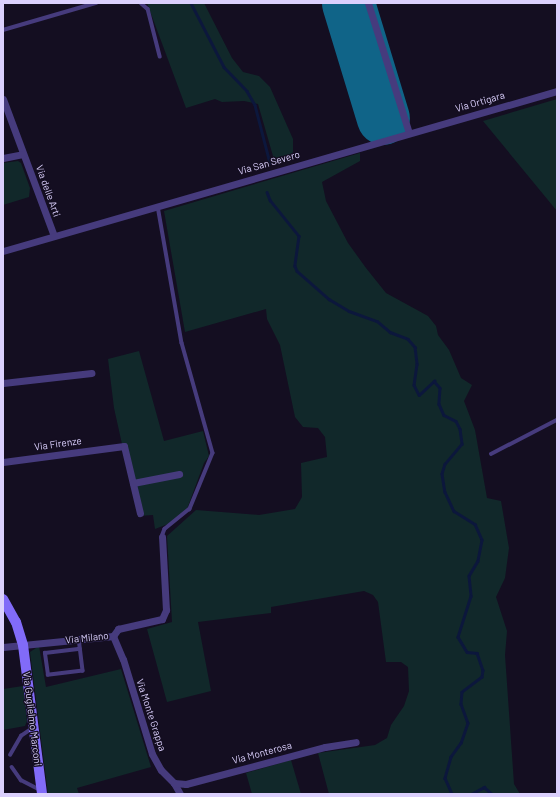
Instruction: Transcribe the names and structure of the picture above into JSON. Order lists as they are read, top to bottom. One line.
{"streets":{"street":["Via Ortigara","Via San Severo","Via delle Arti","Via Firenze","Via Milano","Via Monte Grappa","Via Guglielmo Marconi","Via Monterosa"]},"crossings":[["Via Ortigara","Via San Severo"],["Via San Severo","Via delle Arti"],["Via Milano","Via Monte Grappa"],["Via Milano","Via Guglielmo Marconi"],["Via Monte Grappa","Via Monterosa"]]}
